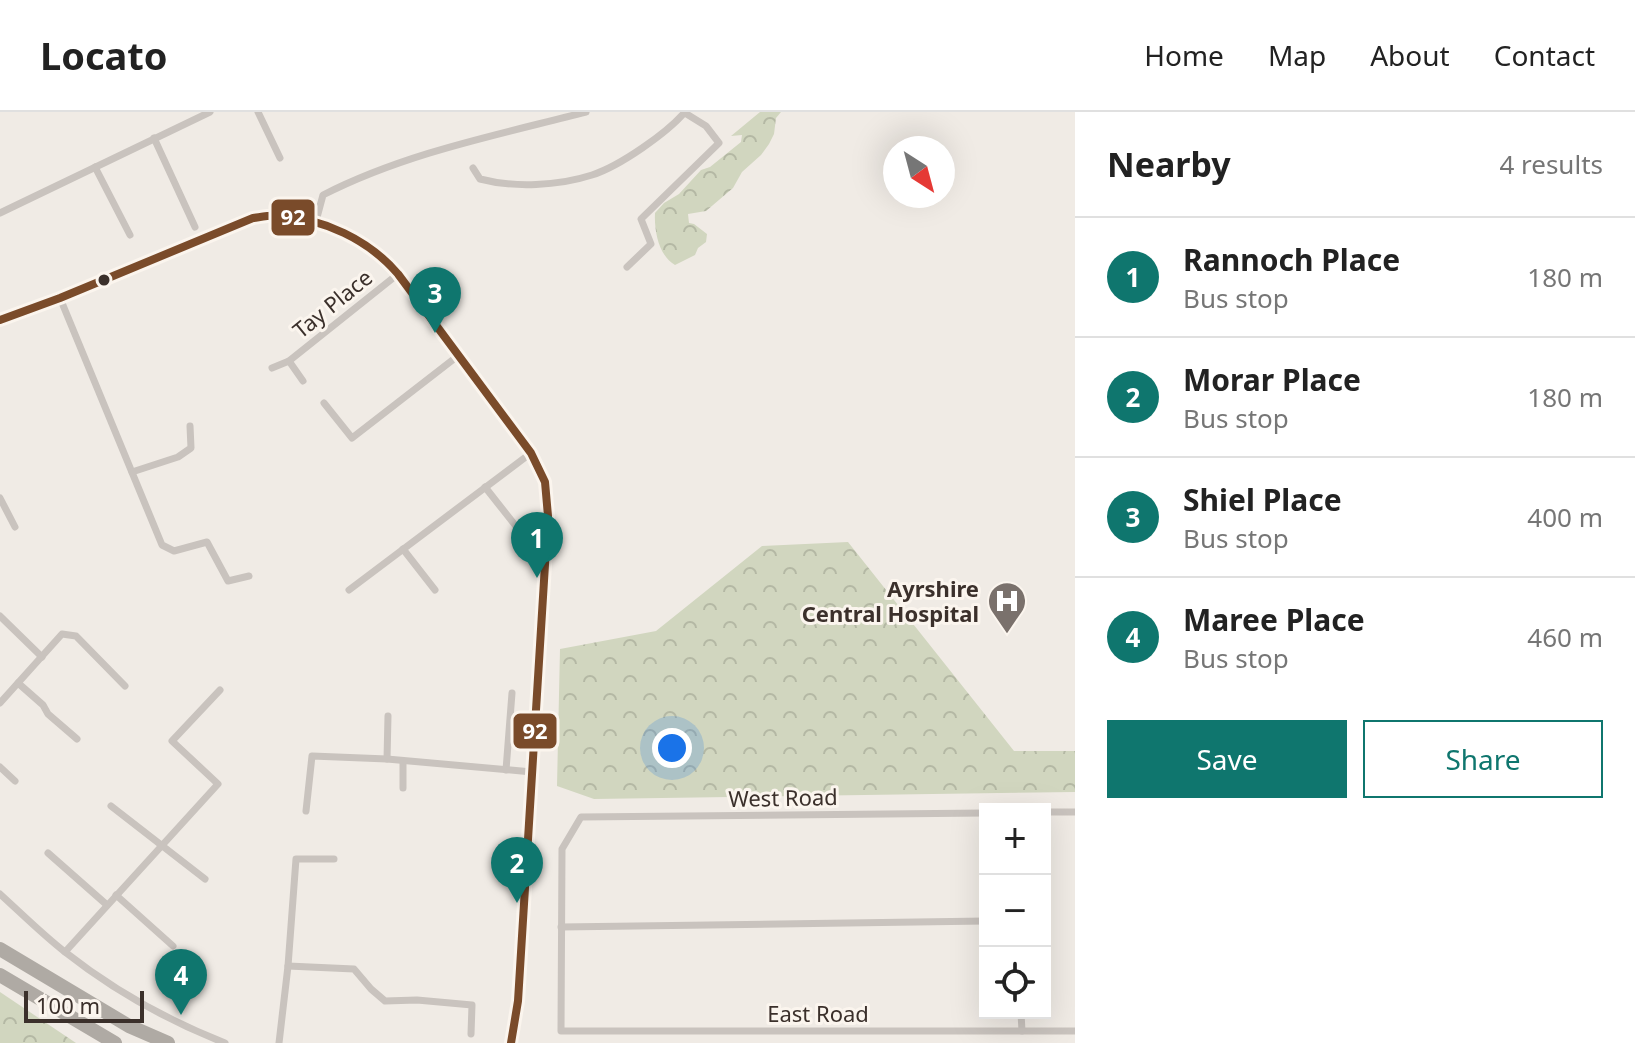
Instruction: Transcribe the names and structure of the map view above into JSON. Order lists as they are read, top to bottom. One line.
{"streets":{"street":["Tay Place","West Road","East Road"]},"crossings":[["West Road","East Road"]],"places":{"hospital":["Ayrshire Central Hospital"]},"lines":["transit line 92"],"scale_bar":"100 m","north":"bottom right","page":{"header":"Locato","nav":["Home","Map","About","Contact"],"heading":["Nearby","4 results"],"list":[{"mark":"1","name":"Rannoch Place","note":"Bus stop","value":"180 m"},{"mark":"2","name":"Morar Place","note":"Bus stop","value":"180 m"},{"mark":"3","name":"Shiel Place","note":"Bus stop","value":"400 m"},{"mark":"4","name":"Maree Place","note":"Bus stop","value":"460 m"}],"pins":["3","1","2","4"],"buttons":["Save","Share"],"map_buttons":["+","−"],"scale":"100 m"}}
